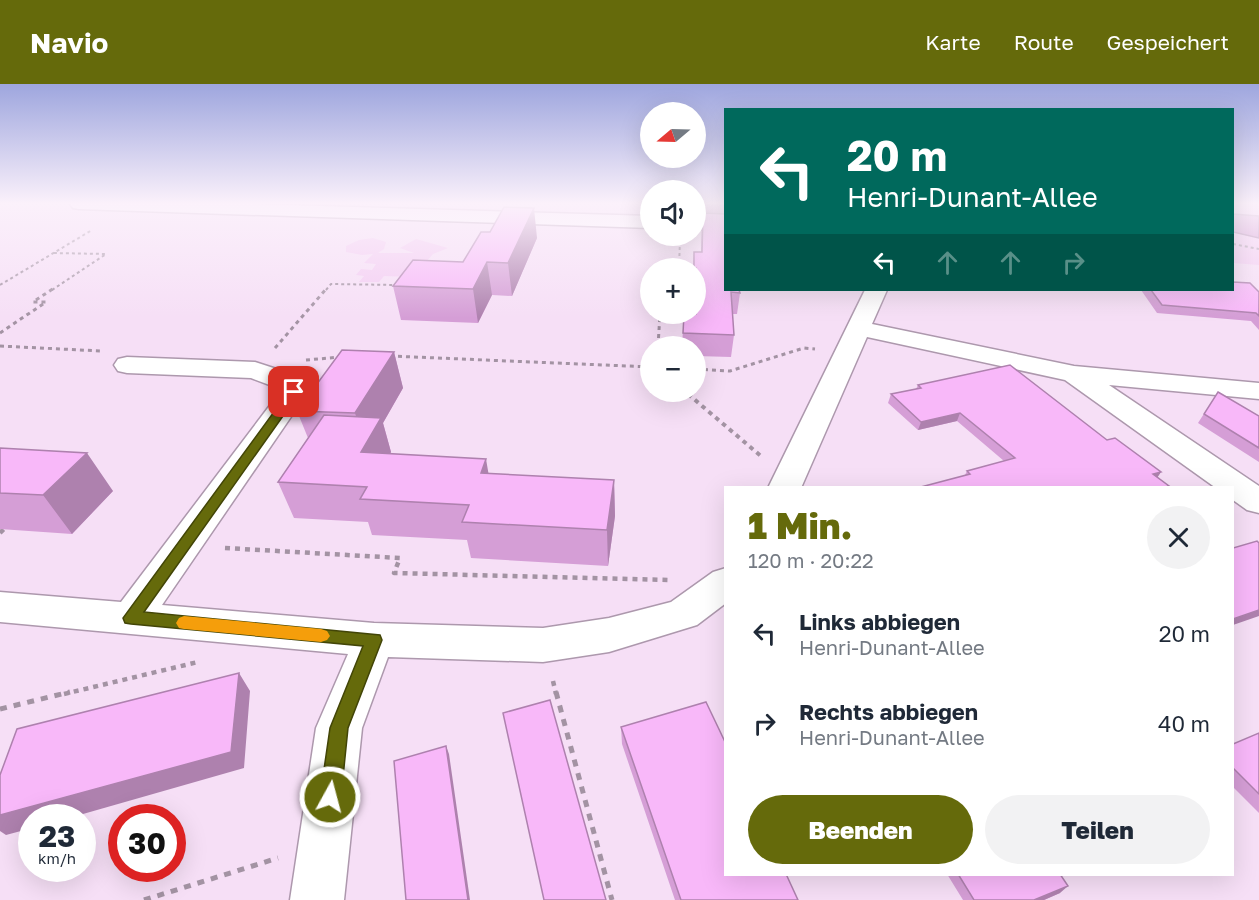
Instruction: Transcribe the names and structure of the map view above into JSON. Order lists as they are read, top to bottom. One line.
{"north":"left","page":{"header":"Navio","nav":["Karte","Route","Gespeichert"],"map_buttons":["+","−"],"turn":["20 m","Henri-Dunant-Allee"],"heading":["1 Min.","120 m · 20:22"],"list":[{"name":"Links abbiegen","note":"Henri-Dunant-Allee","value":"20 m"},{"name":"Rechts abbiegen","note":"Henri-Dunant-Allee","value":"40 m"}],"buttons":["Beenden","Teilen"],"speed":"23 km/h","limit":"30"}}
